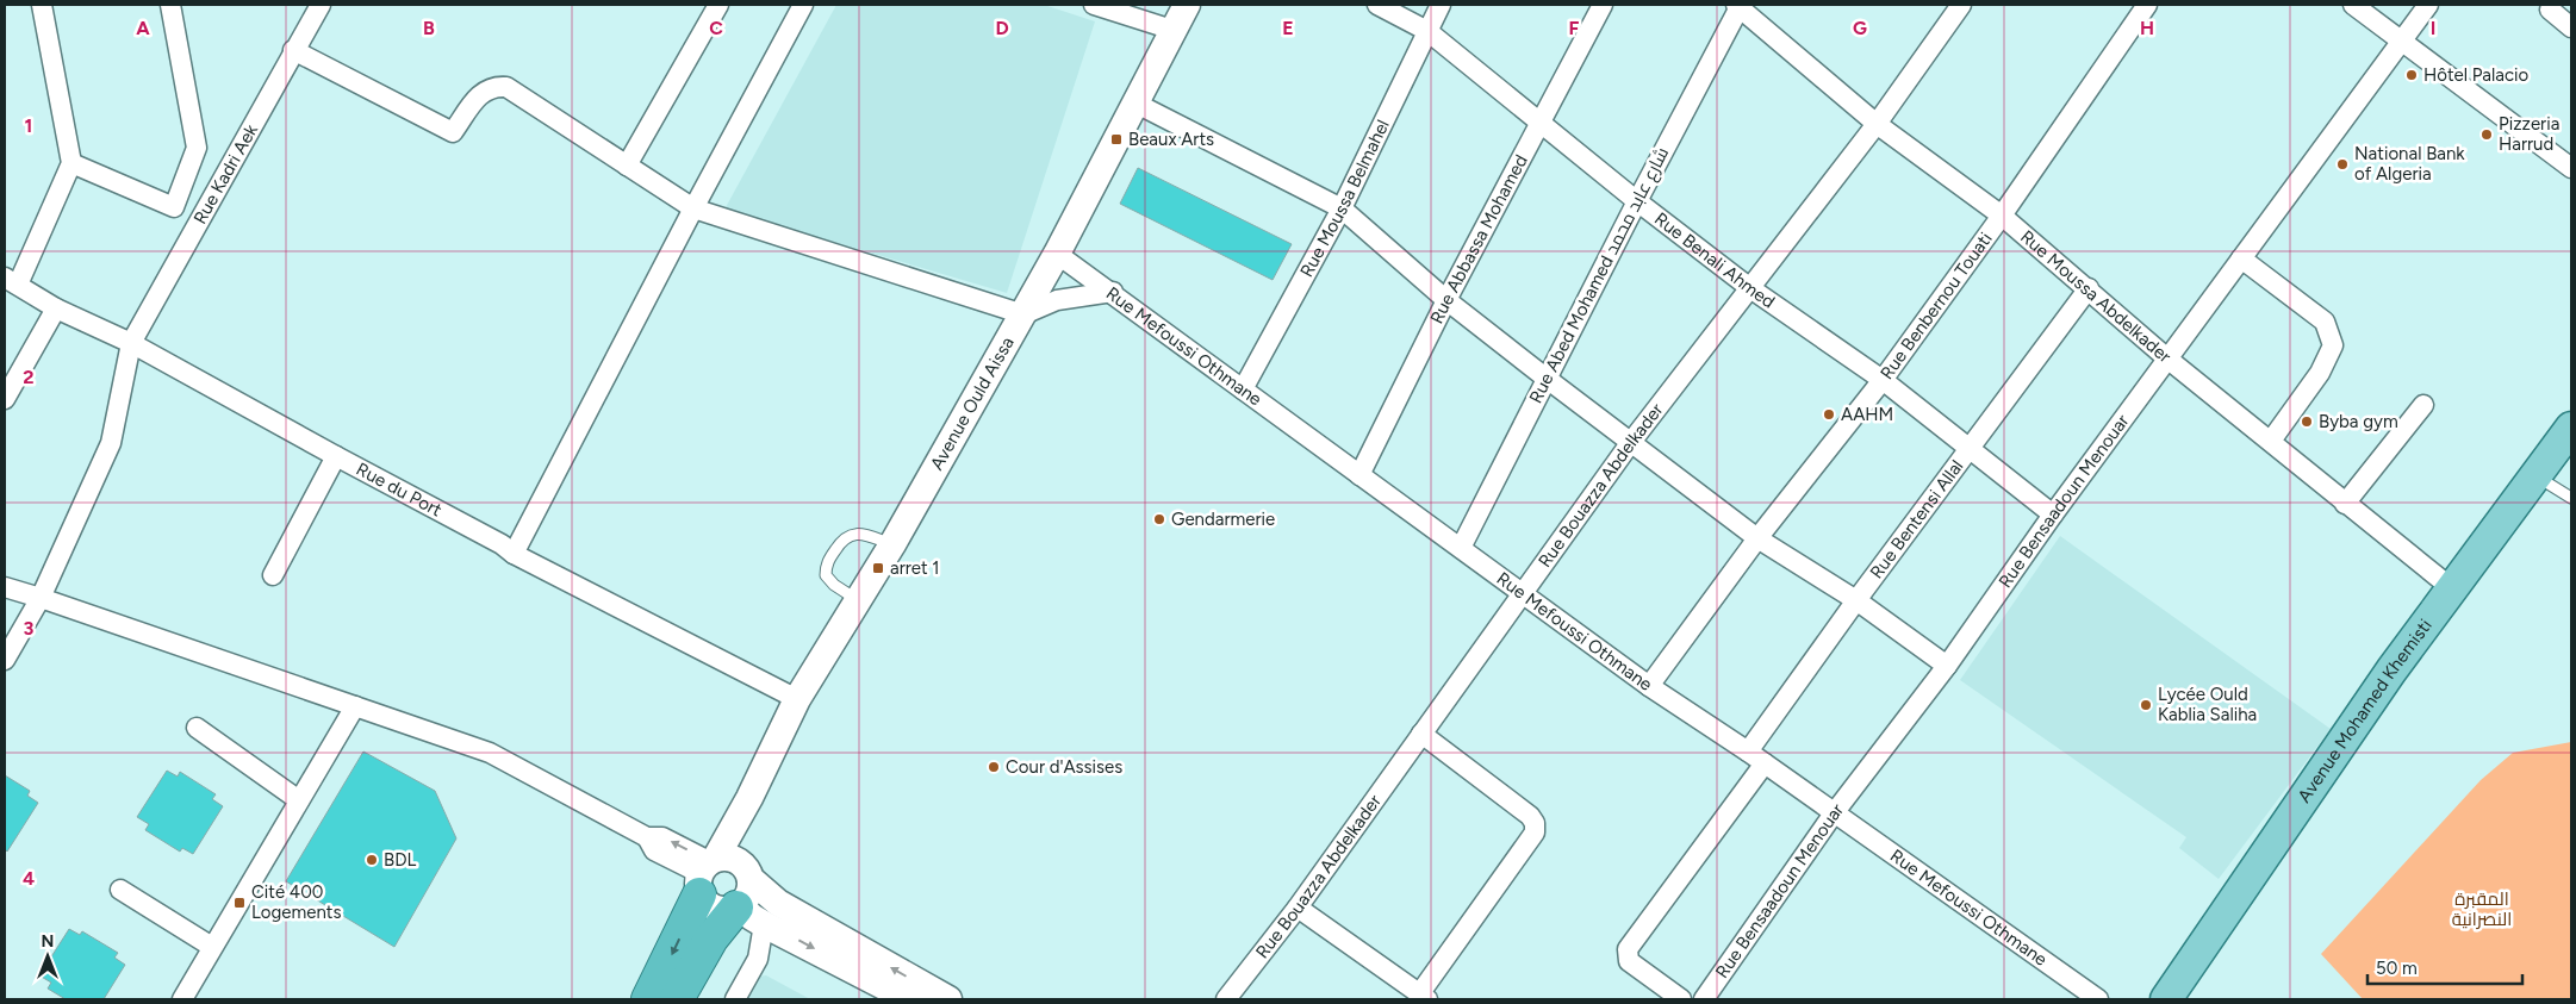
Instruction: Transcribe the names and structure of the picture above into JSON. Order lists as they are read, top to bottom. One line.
{"streets":{"main road":["Avenue Ould Aissa","Avenue Mohamed Khemisti"],"street":["Rue Kadri Aek","Rue Moussa Belmahel","Rue Abbassa Mohamed","Rue Benali Ahmed","Rue Abed Mohamed شارع عابد محمد","Rue Moussa Abdelkader","Rue Benbernou Touati","Rue Mefoussi Othmane","Rue Bouazza Abdelkader","Rue du Port","Rue Bensaadoun Menouar","Rue Bentensi Allal"]},"crossings":[["Rue Kadri Aek","Rue du Port"],["Rue Moussa Belmahel","Rue Benali Ahmed"],["Rue Moussa Belmahel","Rue Mefoussi Othmane"],["Rue Abbassa Mohamed","Rue Benali Ahmed"],["Rue Abbassa Mohamed","Rue Mefoussi Othmane"],["Rue Benali Ahmed","Rue Abed Mohamed شارع عابد محمد"],["Rue Benali Ahmed","Rue Benbernou Touati"],["Rue Benali Ahmed","Rue Bouazza Abdelkader"],["Rue Benali Ahmed","Rue Bensaadoun Menouar"],["Rue Benali Ahmed","Rue Bentensi Allal"],["Rue Abed Mohamed شارع عابد محمد","Rue Moussa Abdelkader"],["Rue Abed Mohamed شارع عابد محمد","Rue Mefoussi Othmane"],["Rue Moussa Abdelkader","Rue Benbernou Touati"],["Rue Moussa Abdelkader","Rue Bouazza Abdelkader"],["Rue Moussa Abdelkader","Rue Bensaadoun Menouar"],["Rue Moussa Abdelkader","Rue Bentensi Allal"],["Rue Moussa Abdelkader","Avenue Mohamed Khemisti"],["Rue Benbernou Touati","Rue Mefoussi Othmane"],["Rue Mefoussi Othmane","Avenue Ould Aissa"],["Rue Mefoussi Othmane","Rue Bouazza Abdelkader"],["Rue Mefoussi Othmane","Rue Bensaadoun Menouar"],["Rue Mefoussi Othmane","Rue Bentensi Allal"],["Avenue Ould Aissa","Rue du Port"]],"parks":["المقبرة النصرانية"],"places":{"other":["Hôtel Palacio","Pizzeria Harrud","National Bank of Algeria","AAHM","Byba gym","Gendarmerie","Lycée Ould Kablia Saliha","Cour d'Assises","BDL"],"transit":["Beaux Arts","arret 1","Cité 400 Logements"]},"scale_bar":"50 m","north":"top","grid":{"columns":["A","B","C","D","E","F","G","H","I"],"rows":["1","2","3","4"]}}
